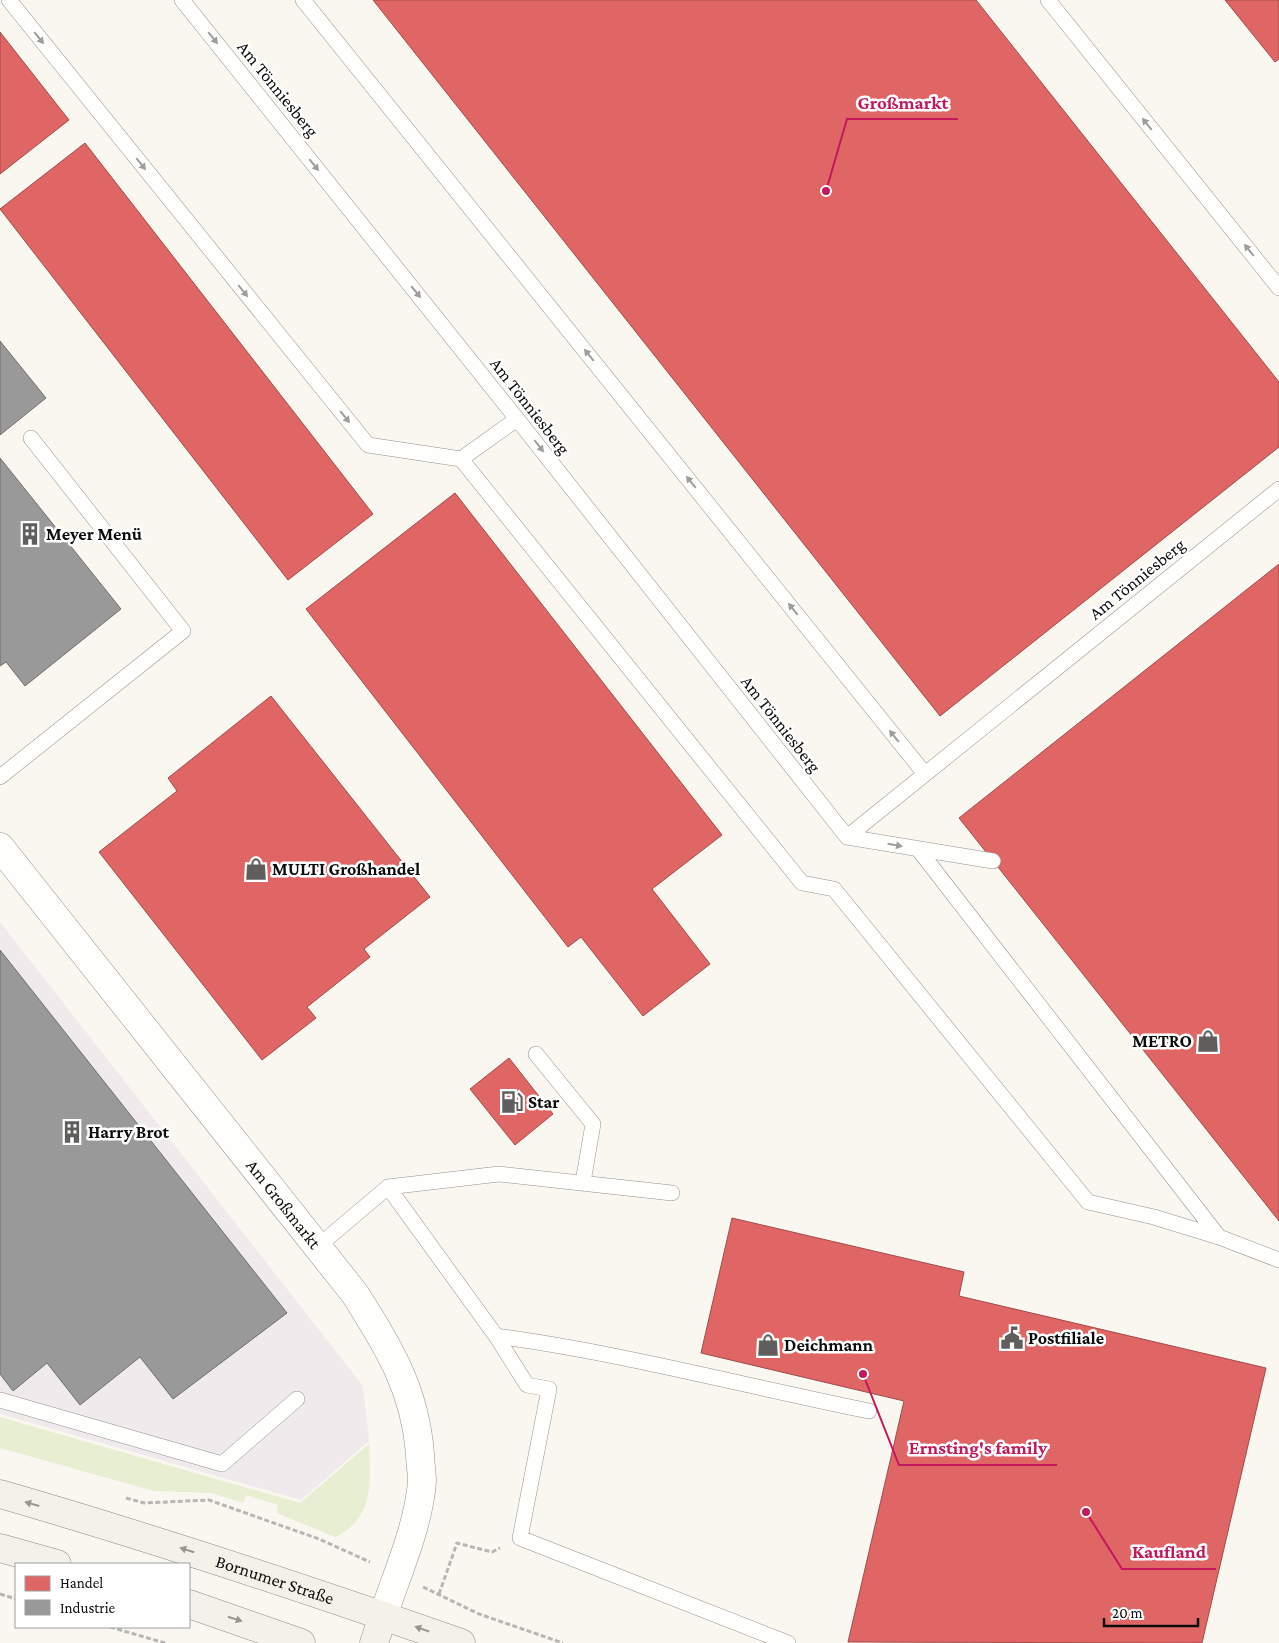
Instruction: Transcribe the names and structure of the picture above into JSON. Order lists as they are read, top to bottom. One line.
{"streets":{"main road":["Bornumer Straße"],"street":["Am Großmarkt"],"lane":["Am Tönniesberg"]},"crossings":[["Am Großmarkt","Bornumer Straße"]],"places":{"other":["Großmarkt","Ernsting's family","Kaufland"],"building":["Meyer Menü","Harry Brot"],"shop":["MULTI Großhandel","METRO","Deichmann"],"fuel station":["Star"],"public building":["Postfiliale"]},"legend":["Handel","Industrie"],"scale_bar":"20 m"}
